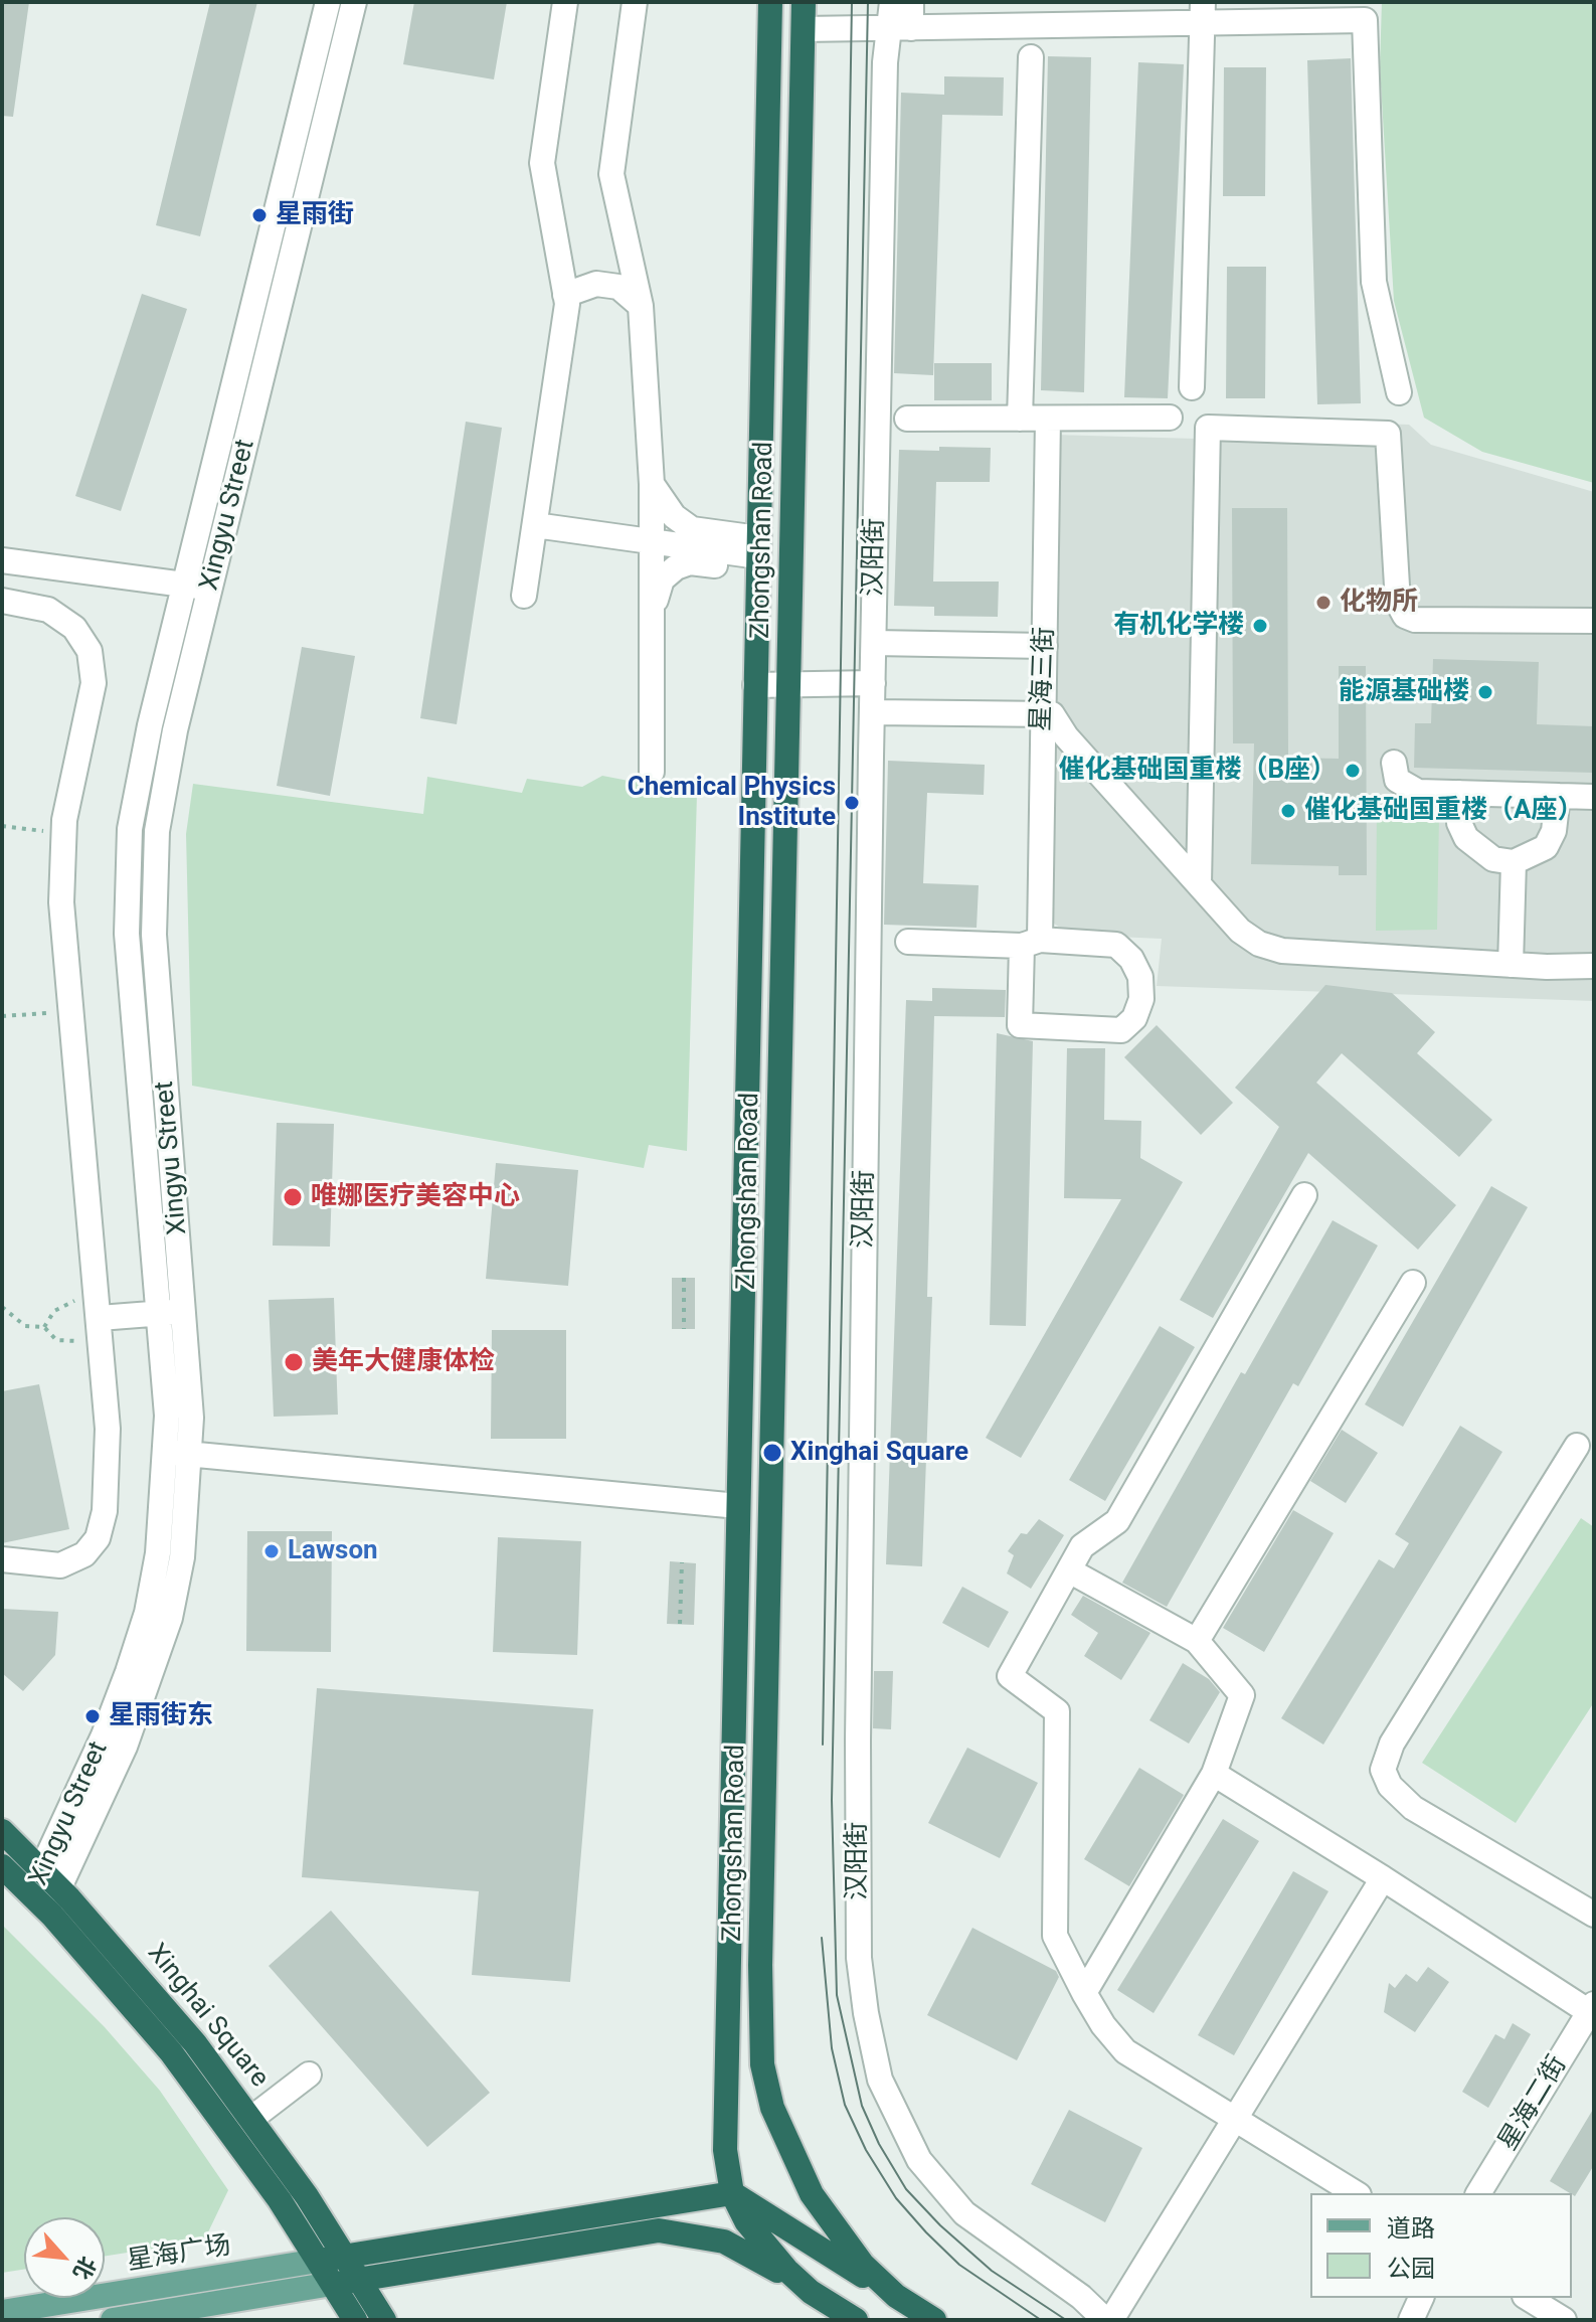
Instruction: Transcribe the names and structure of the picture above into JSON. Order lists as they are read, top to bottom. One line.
{"streets":{"highway":["Zhongshan Road","Xinghai Square"],"main road":["星海广场"],"street":["Xingyu Street","汉阳街","星海三街","星海二街"]},"crossings":[["Xingyu Street","Xinghai Square"],["Xinghai Square","星海广场"]],"places":["星雨街","化物所","有机化学楼","能源基础楼","催化基础国重楼（B座）","Chemical Physics Institute","催化基础国重楼（A座）","唯娜医疗美容中心","美年大健康体检","Xinghai Square","Lawson","星雨街东"],"legend":["道路","公园"],"north":"bottom right"}
